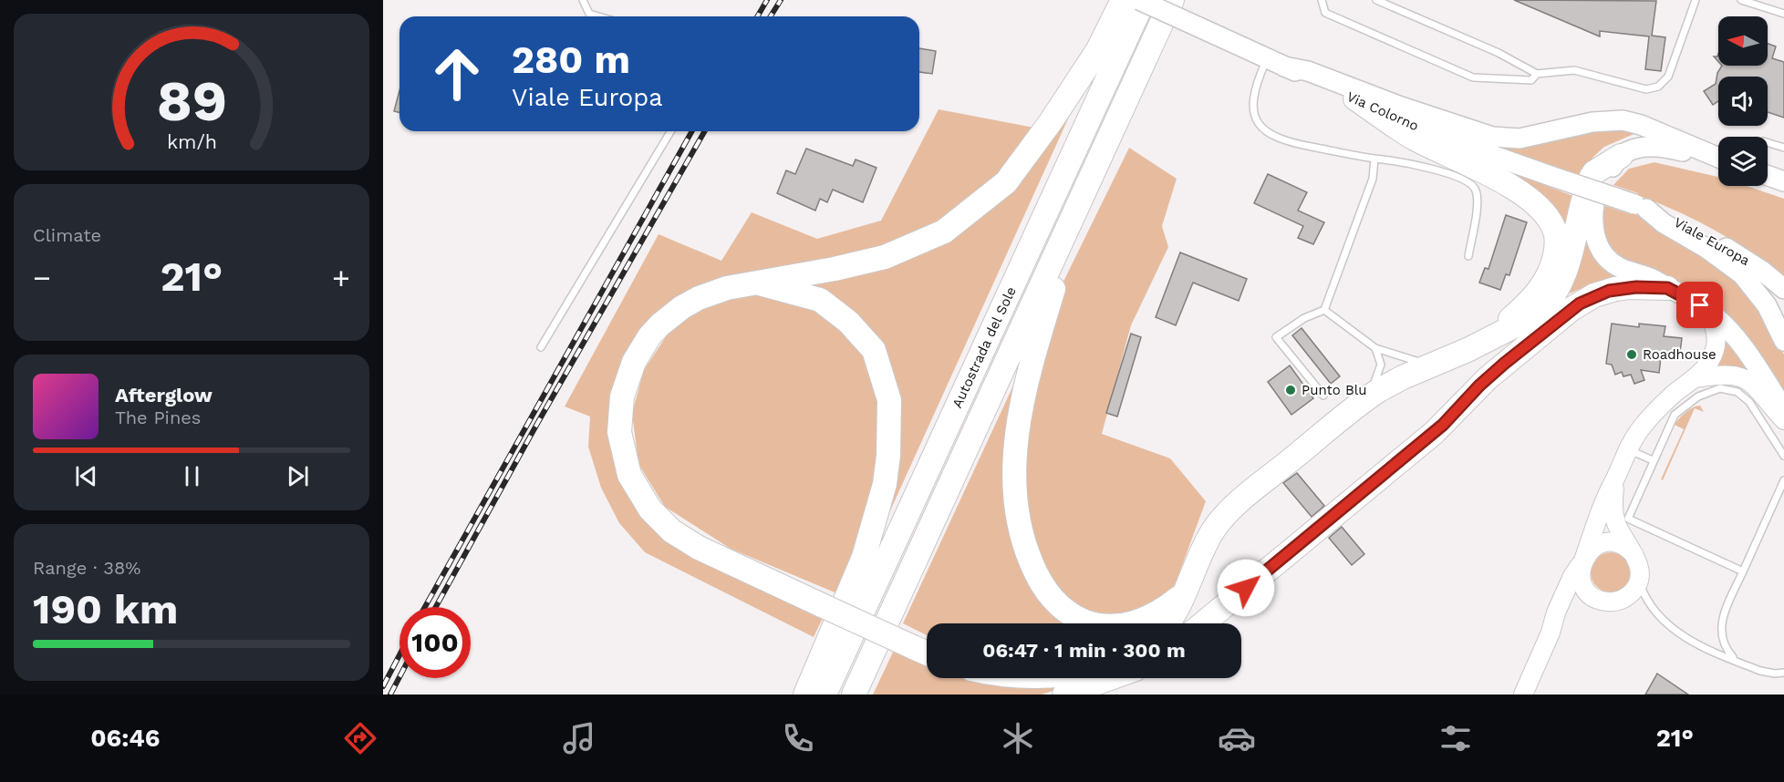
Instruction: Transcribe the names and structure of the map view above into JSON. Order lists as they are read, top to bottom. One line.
{"streets":{"highway":["Autostrada del Sole"],"main road":["Via Colorno","Viale Europa"]},"crossings":[["Via Colorno","Viale Europa"]],"places":["Roadhouse","Punto Blu"],"north":"left","page":{"turn":["280 m","Viale Europa"],"tile":["Climate",["Range · 38%","190 km"]],"heat":["−","21°","+"],"song":["Afterglow","The Pines"],"limit":"100","trip":"06:47 · 1 min · 300 m","tabs":["06:46","21°"],"gauge":["89","km/h"]}}
